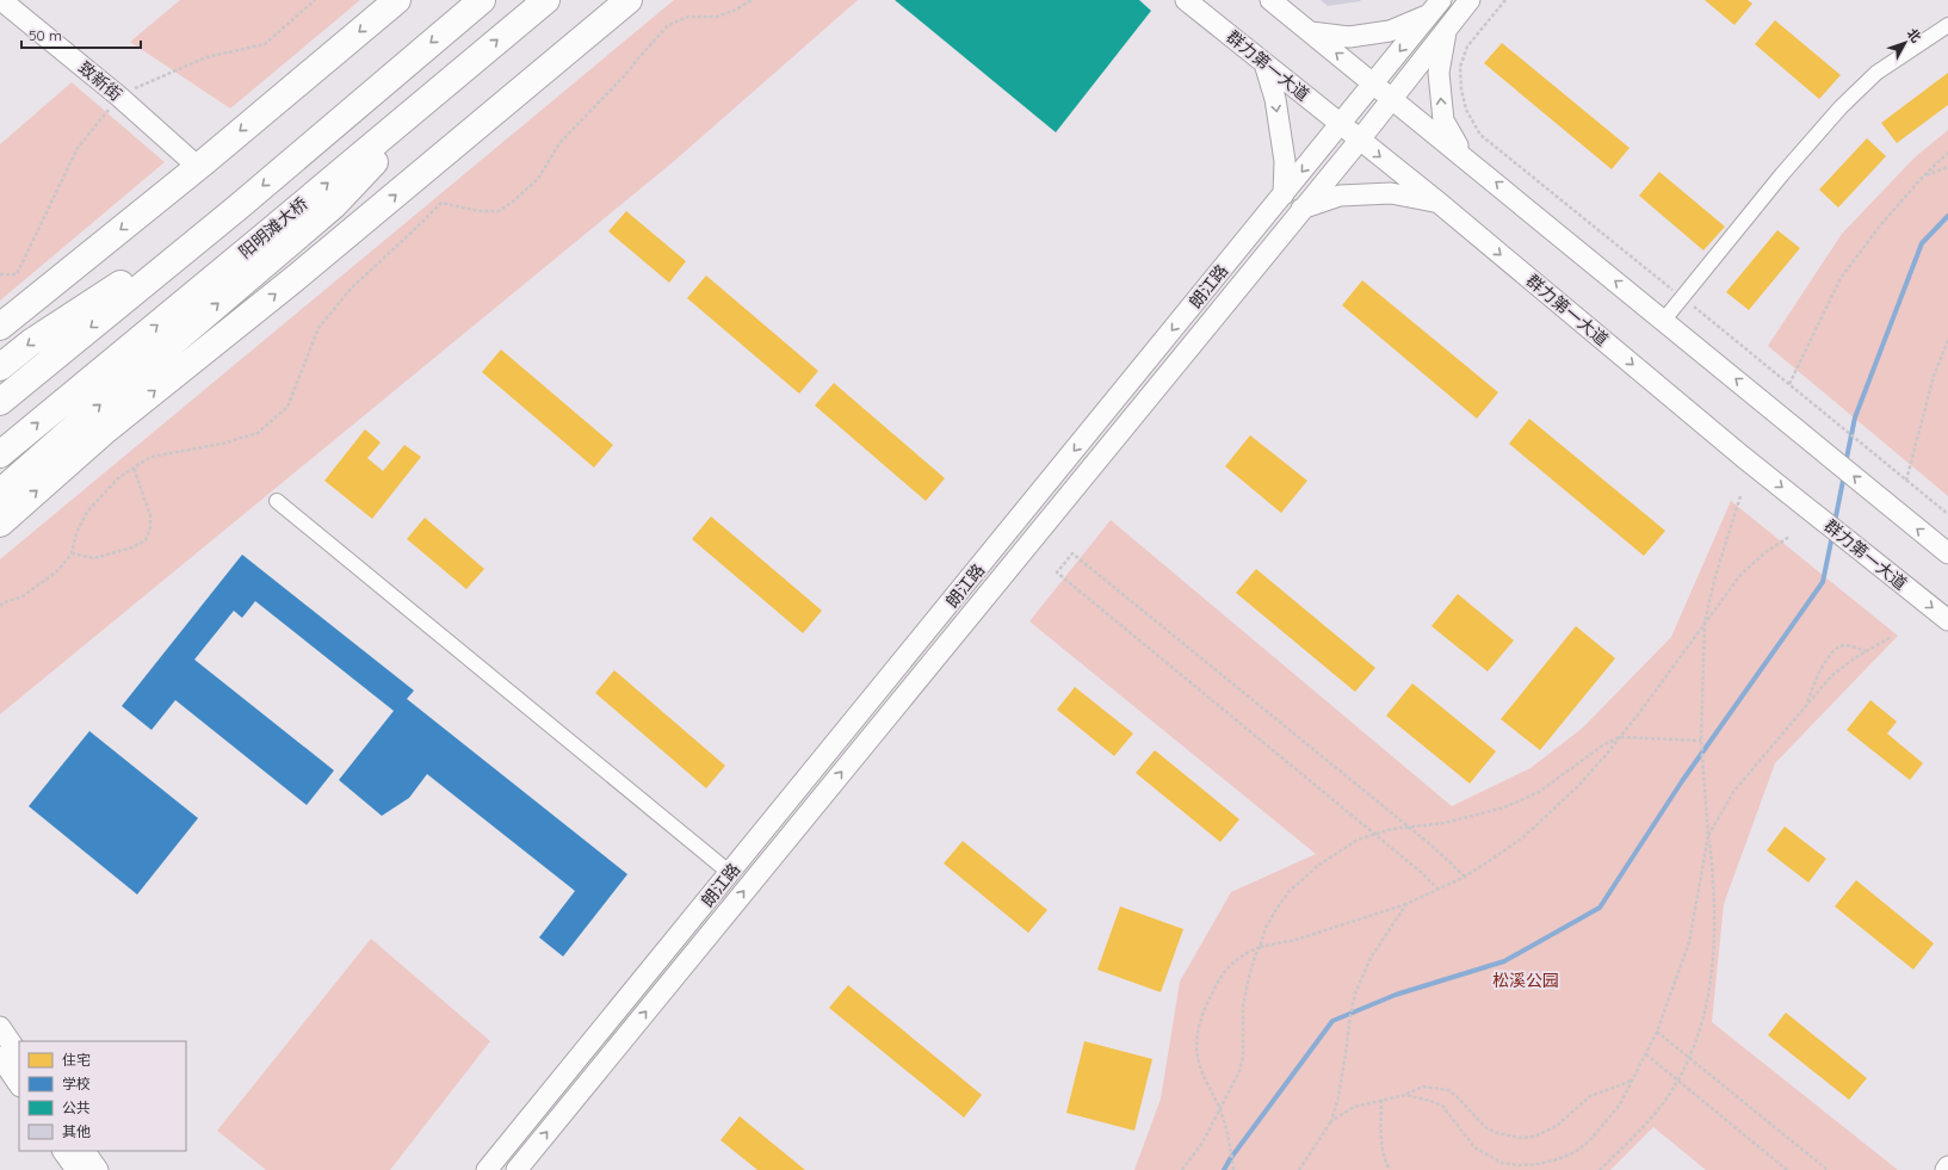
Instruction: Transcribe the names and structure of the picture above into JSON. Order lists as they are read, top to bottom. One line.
{"streets":{"highway":["阳明滩大桥"],"main road":["群力第一大道","致新街","朗江路"]},"crossings":[["群力第一大道","朗江路"]],"parks":["松溪公园"],"legend":["住宅","学校","公共","其他"],"scale_bar":"50 m","north":"top right"}
